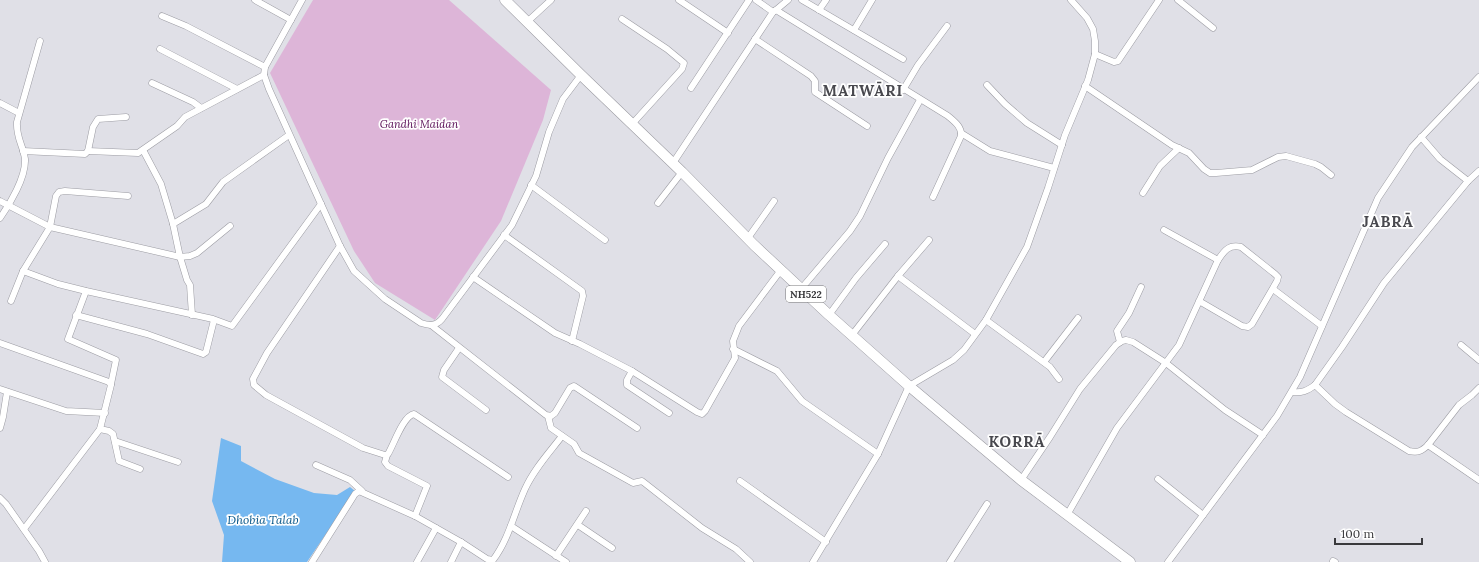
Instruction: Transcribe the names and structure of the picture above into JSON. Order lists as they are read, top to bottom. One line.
{"streets":{"highway":["NH522"]},"districts":["MATWĀRI","JABRĀ","KORRĀ"],"water":["Dhobia Talab"],"parks":["Gandhi Maidan"],"scale_bar":"100 m"}
